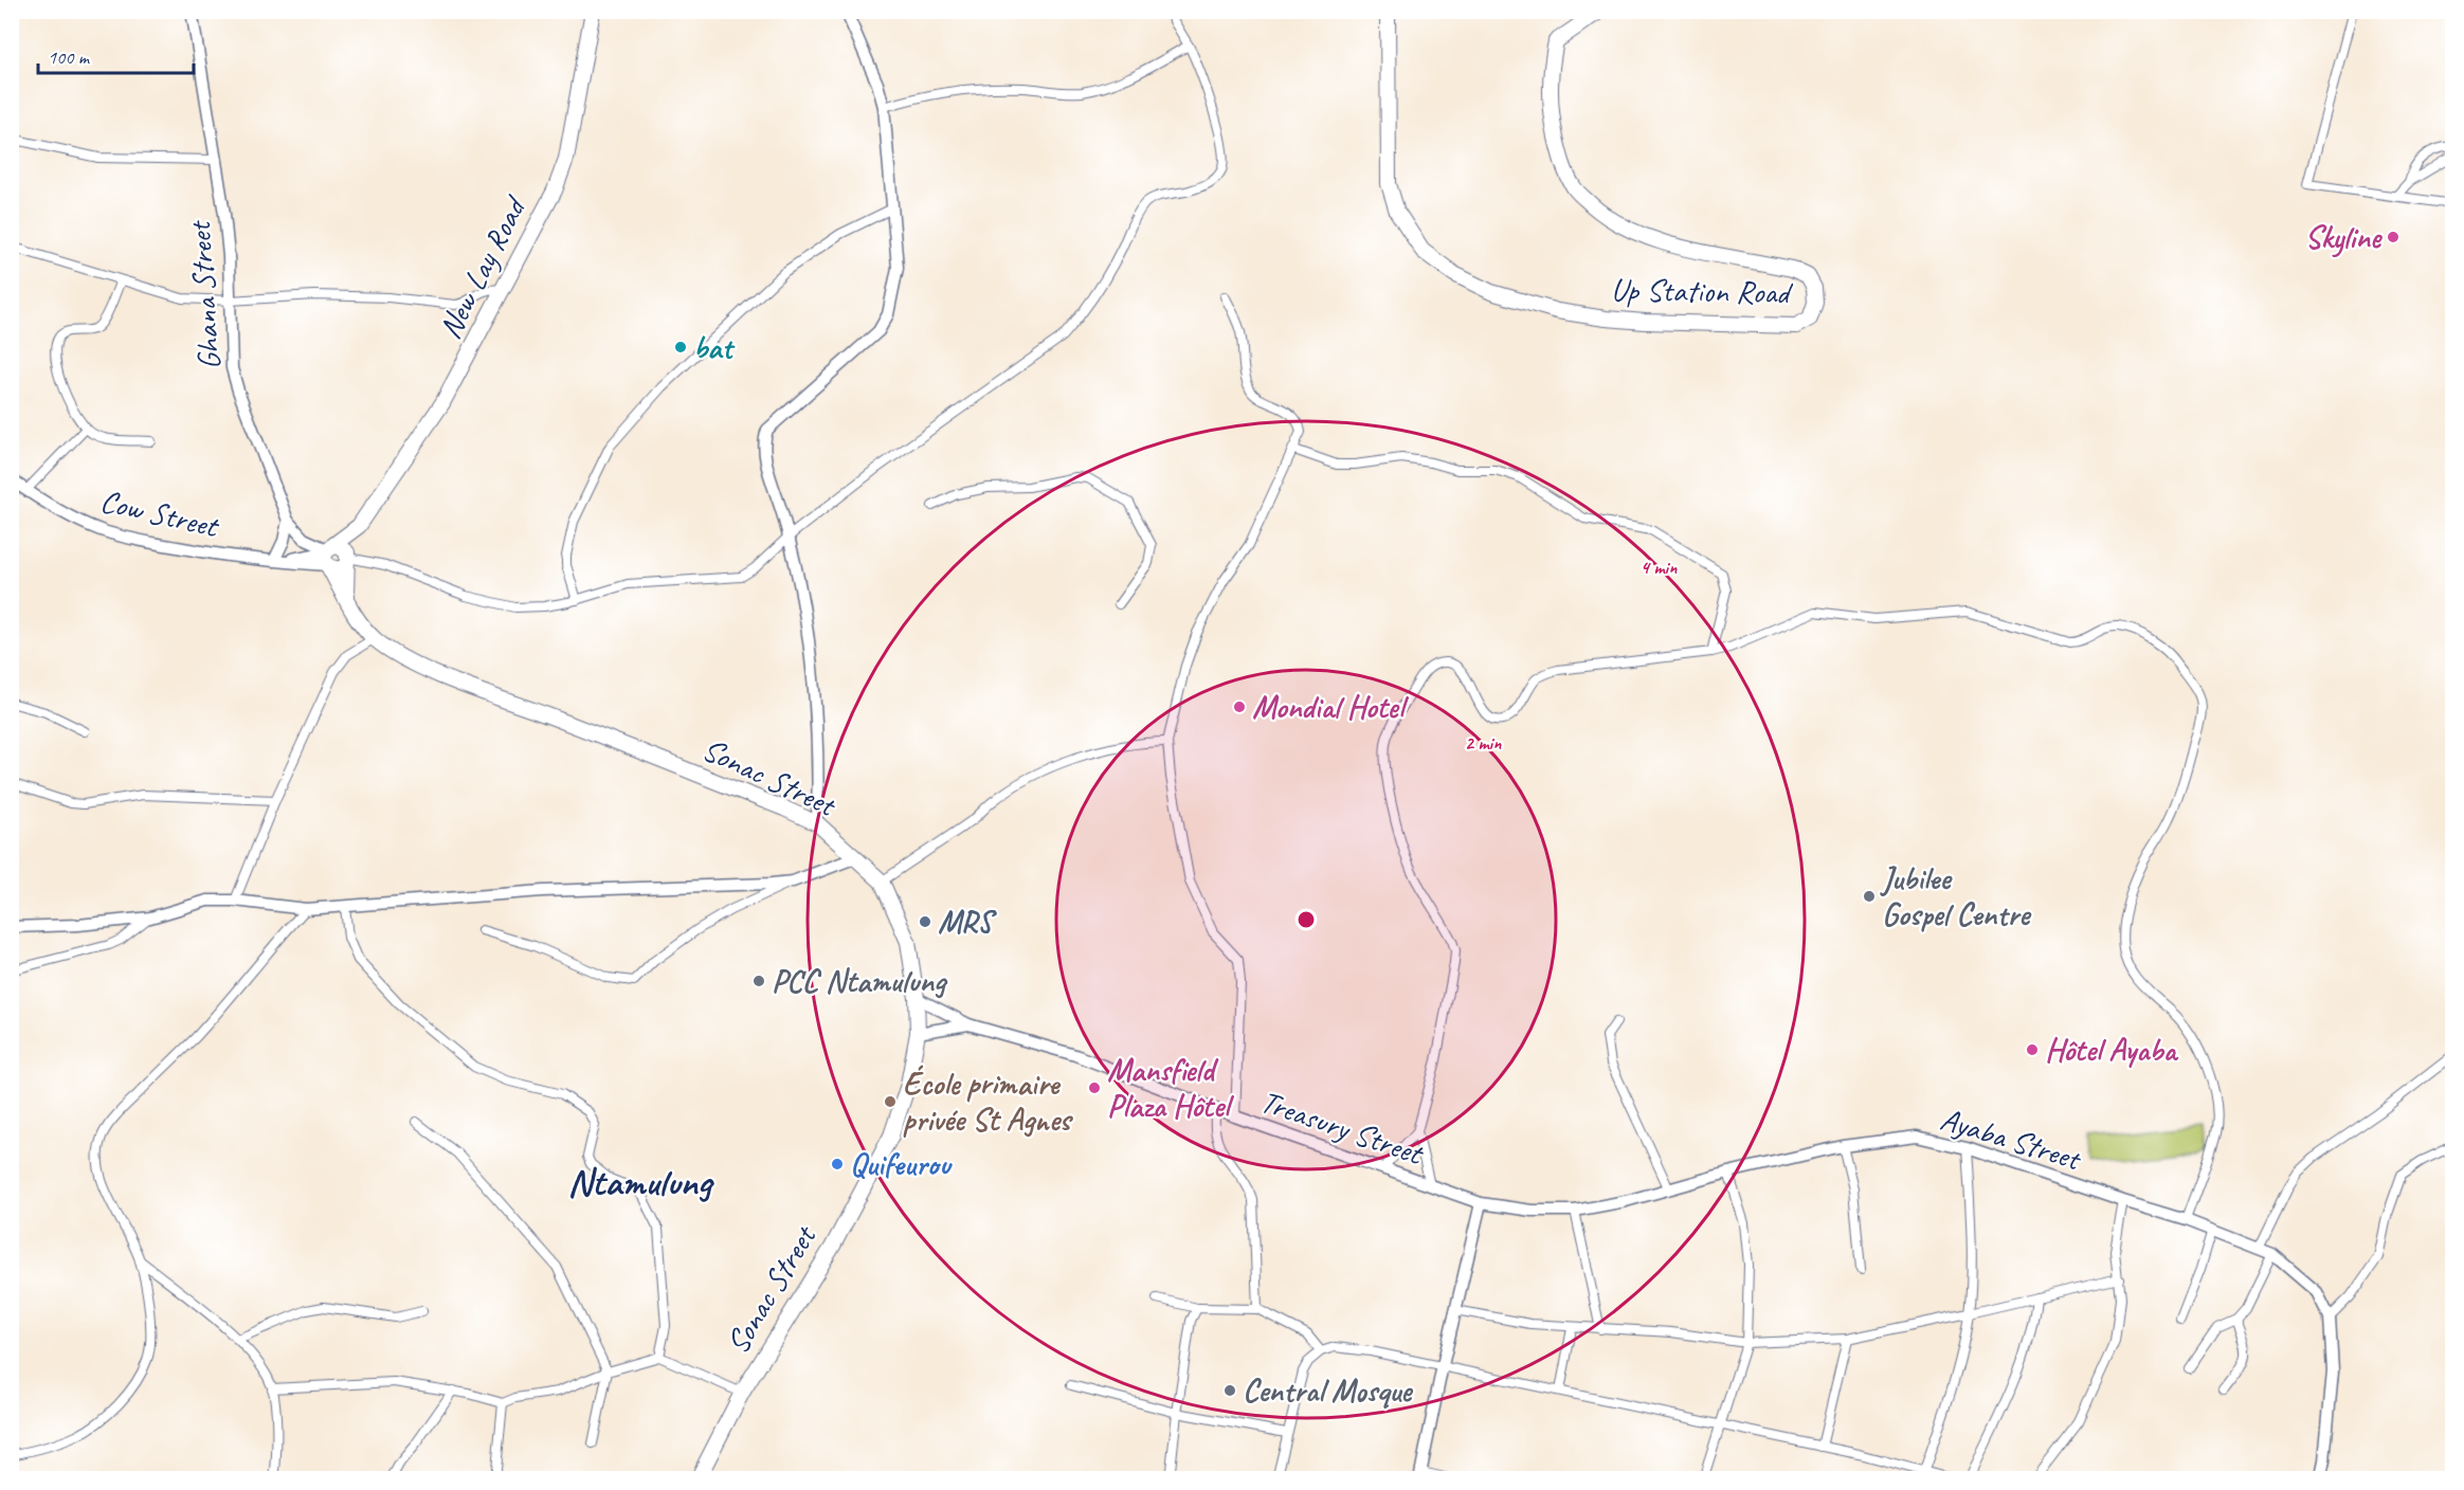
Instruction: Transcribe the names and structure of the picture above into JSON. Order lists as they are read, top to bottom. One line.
{"streets":{"highway":["New Lay Road","Up Station Road","Sonac Street"],"street":["Ghana Street","Cow Street","Treasury Street","Ayaba Street"]},"crossings":[["Ghana Street","Cow Street"],["Ghana Street","Sonac Street"],["Cow Street","Sonac Street"],["Sonac Street","Treasury Street"],["Treasury Street","Ayaba Street"]],"districts":["Ntamulung"],"places":["Skyline","bat","Mondial Hotel","Jubilee Gospel Centre","MRS","PCC Ntamulung","Hôtel Ayaba","Mansfield Plaza Hôtel","École primaire privée St Agnes","Quifeurou","Central Mosque"],"scale_bar":"100 m","rings":["4 min","2 min"]}
